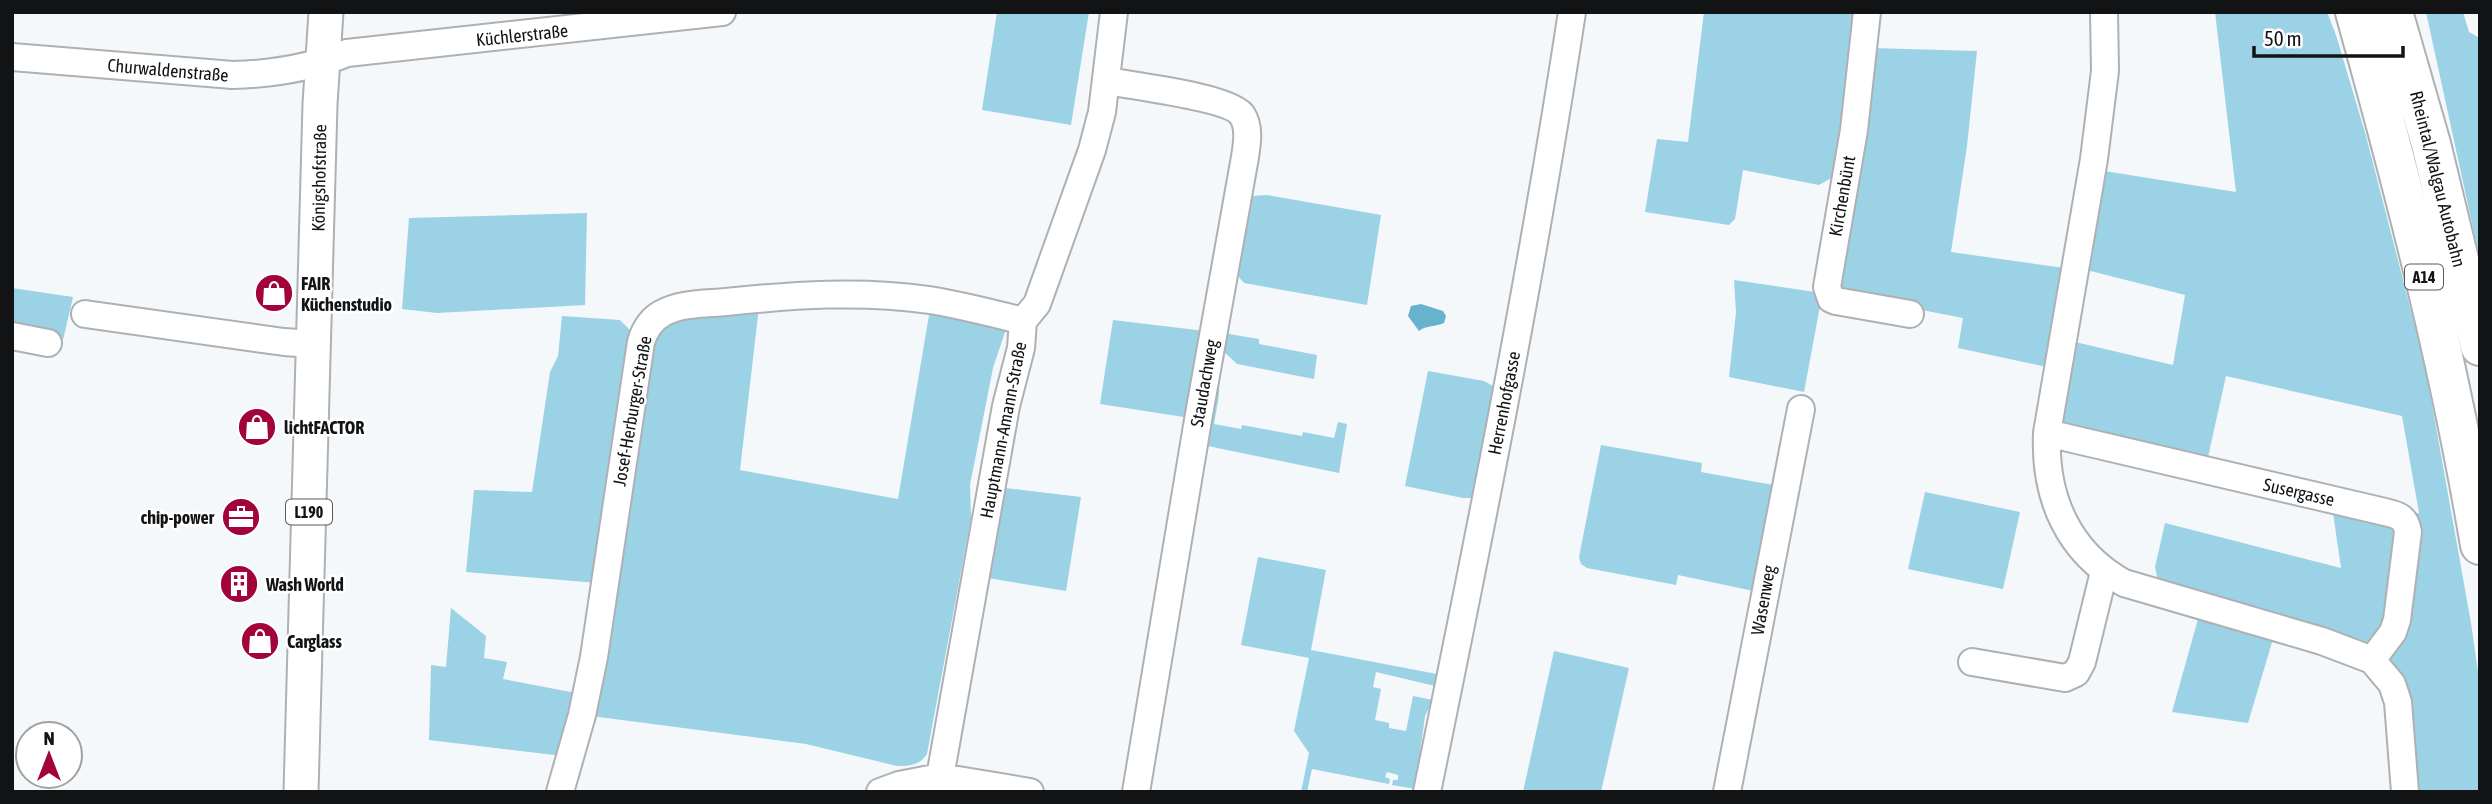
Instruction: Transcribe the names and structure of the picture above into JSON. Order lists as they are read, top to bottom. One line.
{"streets":{"highway":["Rheintal/Walgau Autobahn","A14"],"main road":["Königshofstraße","L190"],"street":["Küchlerstraße","Churwaldenstraße","Kirchenbünt","Staudachweg","Herrenhofgasse","Josef-Herburger-Straße","Hauptmann-Amann-Straße","Susergasse","Wasenweg"]},"crossings":[["Küchlerstraße","Churwaldenstraße"],["Küchlerstraße","Königshofstraße"],["Churwaldenstraße","Königshofstraße"],["Staudachweg","Hauptmann-Amann-Straße"],["Josef-Herburger-Straße","Hauptmann-Amann-Straße"]],"places":{"shop":["FAIR Küchenstudio","lichtFACTOR","Carglass"],"office":["chip-power"],"building":["Wash World"]},"scale_bar":"50 m","north":"top"}
